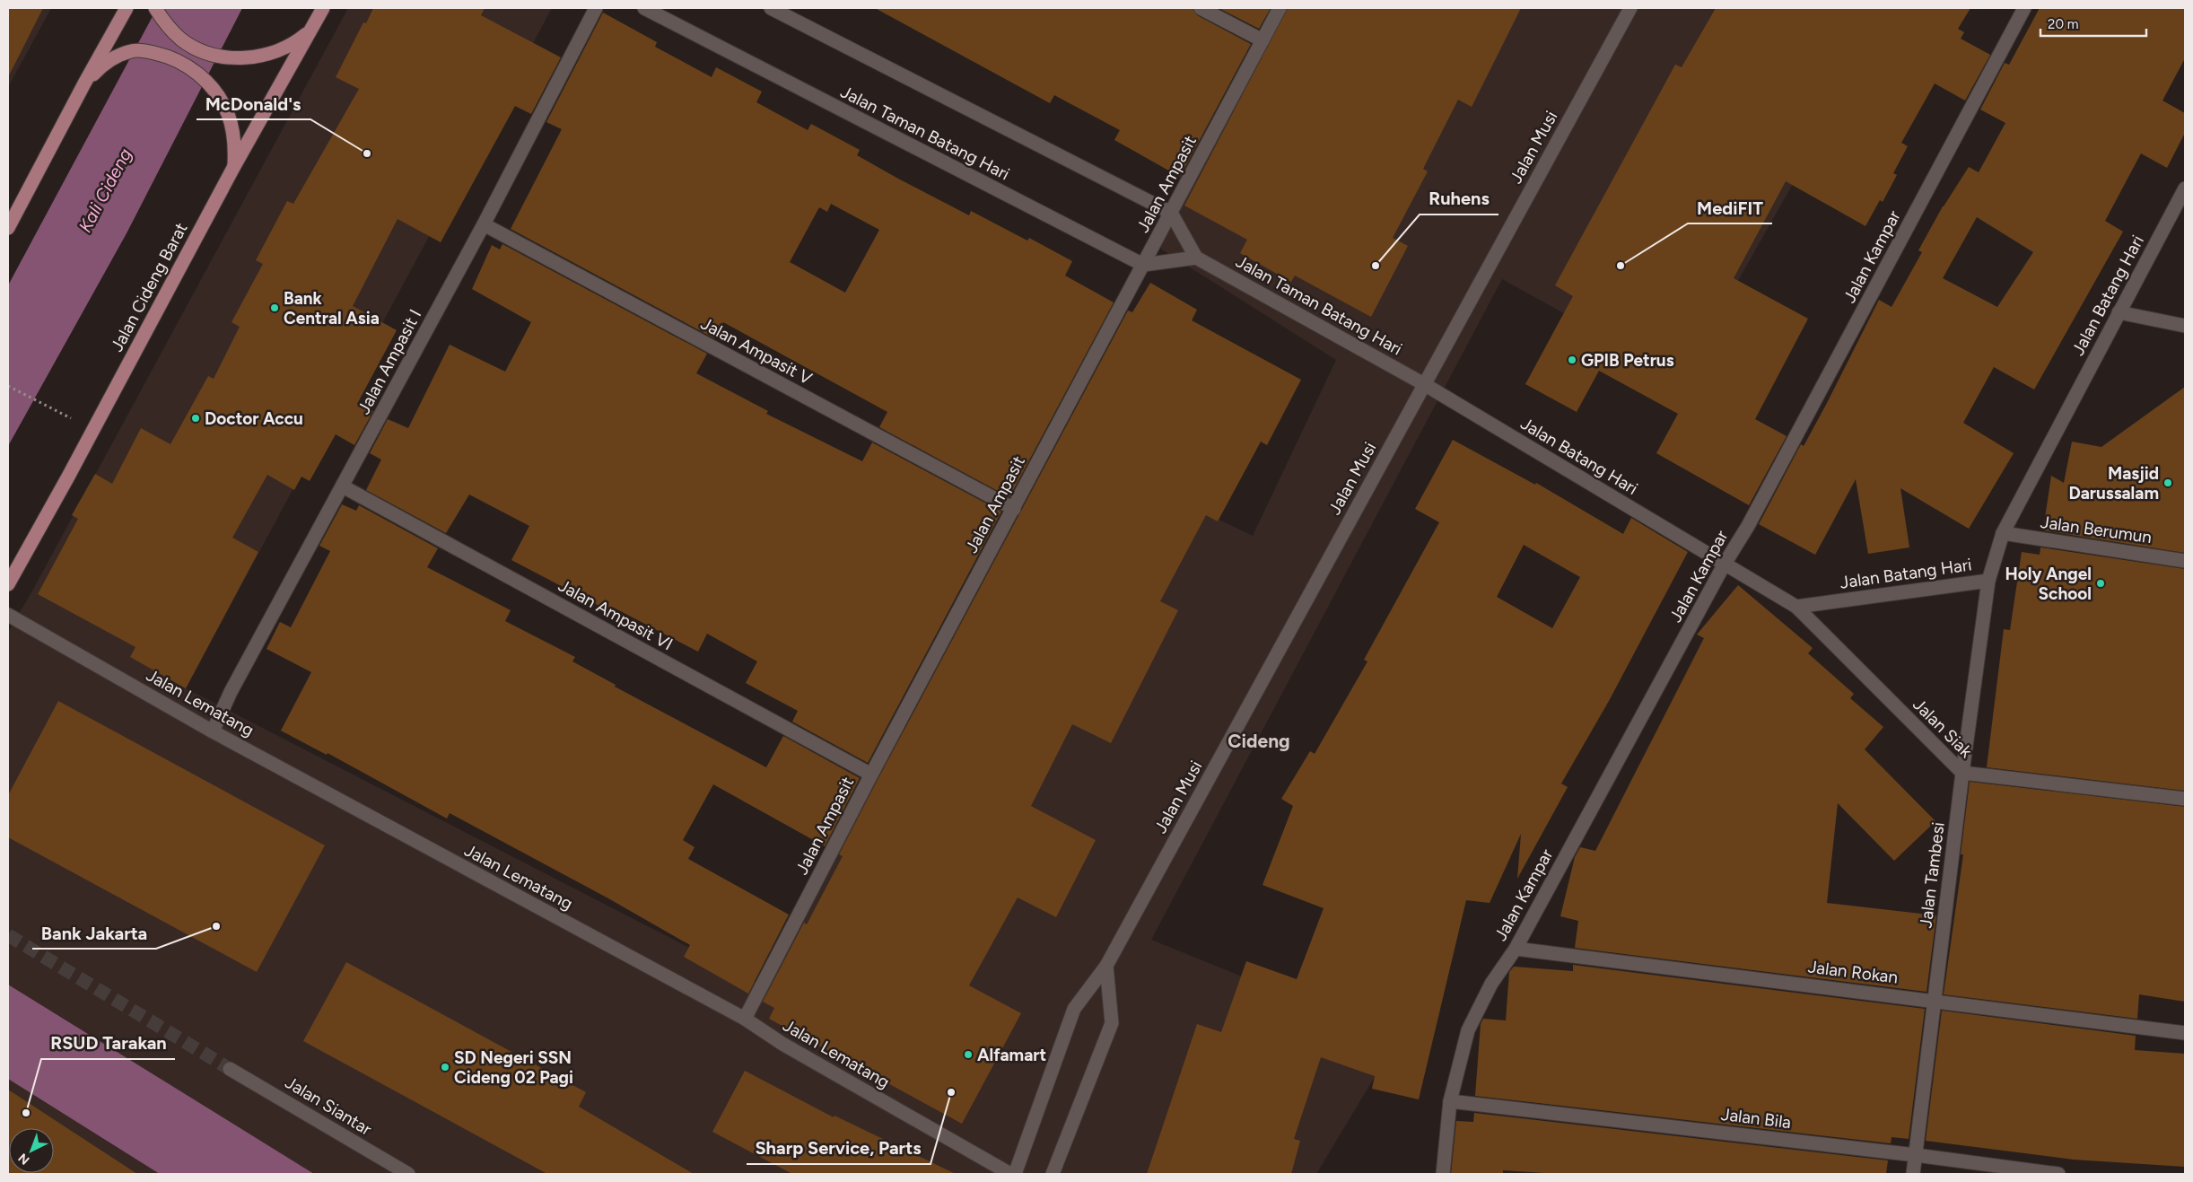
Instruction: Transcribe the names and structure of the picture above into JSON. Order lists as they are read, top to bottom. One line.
{"streets":{"main road":["Jalan Cideng Barat"],"street":["Jalan Taman Batang Hari","Jalan Musi","Jalan Ampasit","Jalan Kampar","Jalan Batang Hari","Jalan Ampasit V","Jalan Ampasit I","Jalan Berumun","Jalan Ampasit VI","Jalan Lematang","Jalan Siak","Jalan Tambesi","Jalan Rokan","Jalan Siantar","Jalan Bila"]},"crossings":[["Jalan Taman Batang Hari","Jalan Musi"],["Jalan Taman Batang Hari","Jalan Ampasit"],["Jalan Taman Batang Hari","Jalan Batang Hari"],["Jalan Musi","Jalan Batang Hari"],["Jalan Ampasit","Jalan Ampasit V"],["Jalan Ampasit","Jalan Ampasit VI"],["Jalan Ampasit","Jalan Lematang"],["Jalan Kampar","Jalan Batang Hari"],["Jalan Kampar","Jalan Rokan"],["Jalan Kampar","Jalan Bila"],["Jalan Batang Hari","Jalan Berumun"],["Jalan Batang Hari","Jalan Siak"],["Jalan Batang Hari","Jalan Tambesi"],["Jalan Ampasit V","Jalan Ampasit I"],["Jalan Ampasit I","Jalan Ampasit VI"],["Jalan Ampasit I","Jalan Lematang"],["Jalan Siak","Jalan Tambesi"],["Jalan Tambesi","Jalan Rokan"],["Jalan Tambesi","Jalan Bila"]],"districts":["Cideng"],"water":["Kali Cideng"],"places":["McDonald's","Ruhens","MediFIT","Bank Central Asia","GPIB Petrus","Doctor Accu","Masjid Darussalam","Holy Angel School","Bank Jakarta","Alfamart","SD Negeri SSN Cideng 02 Pagi","Sharp Service, Parts","RSUD Tarakan"],"scale_bar":"20 m","north":"bottom left"}
